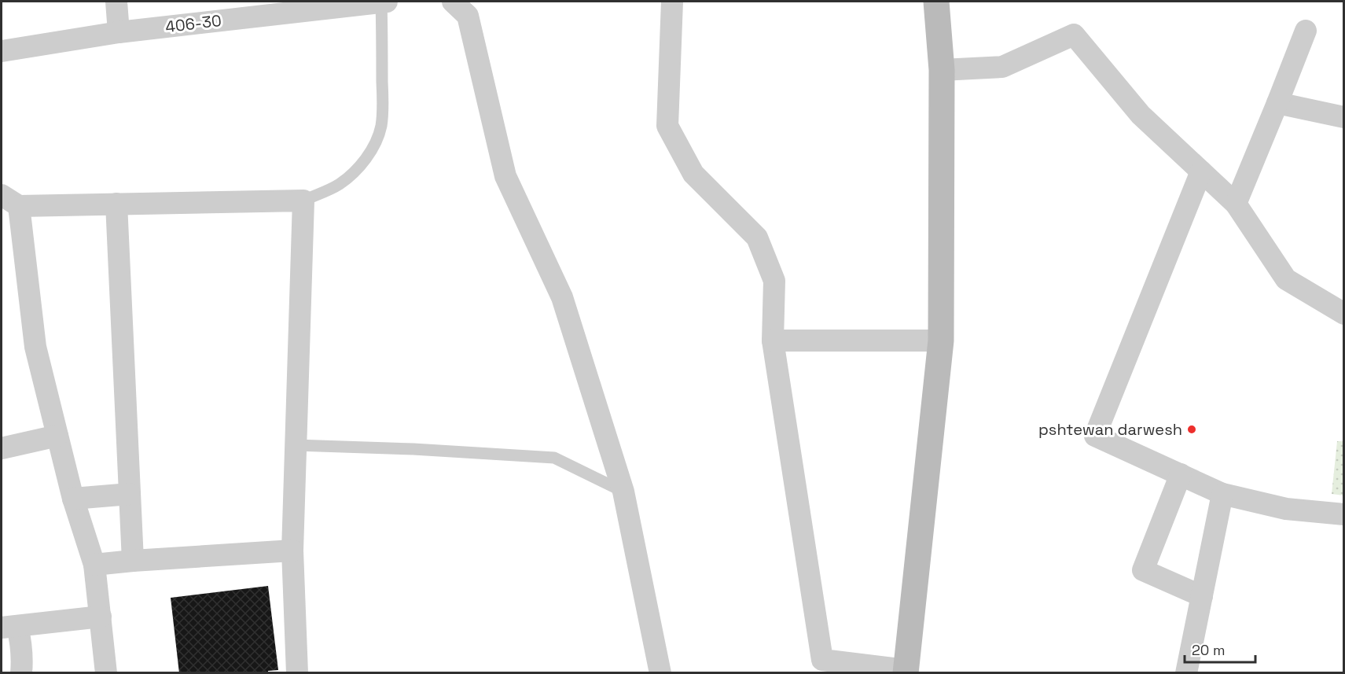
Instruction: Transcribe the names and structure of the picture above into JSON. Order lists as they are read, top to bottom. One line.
{"streets":{"street":["406-30"]},"places":["pshtewan darwesh"],"scale_bar":"20 m"}
